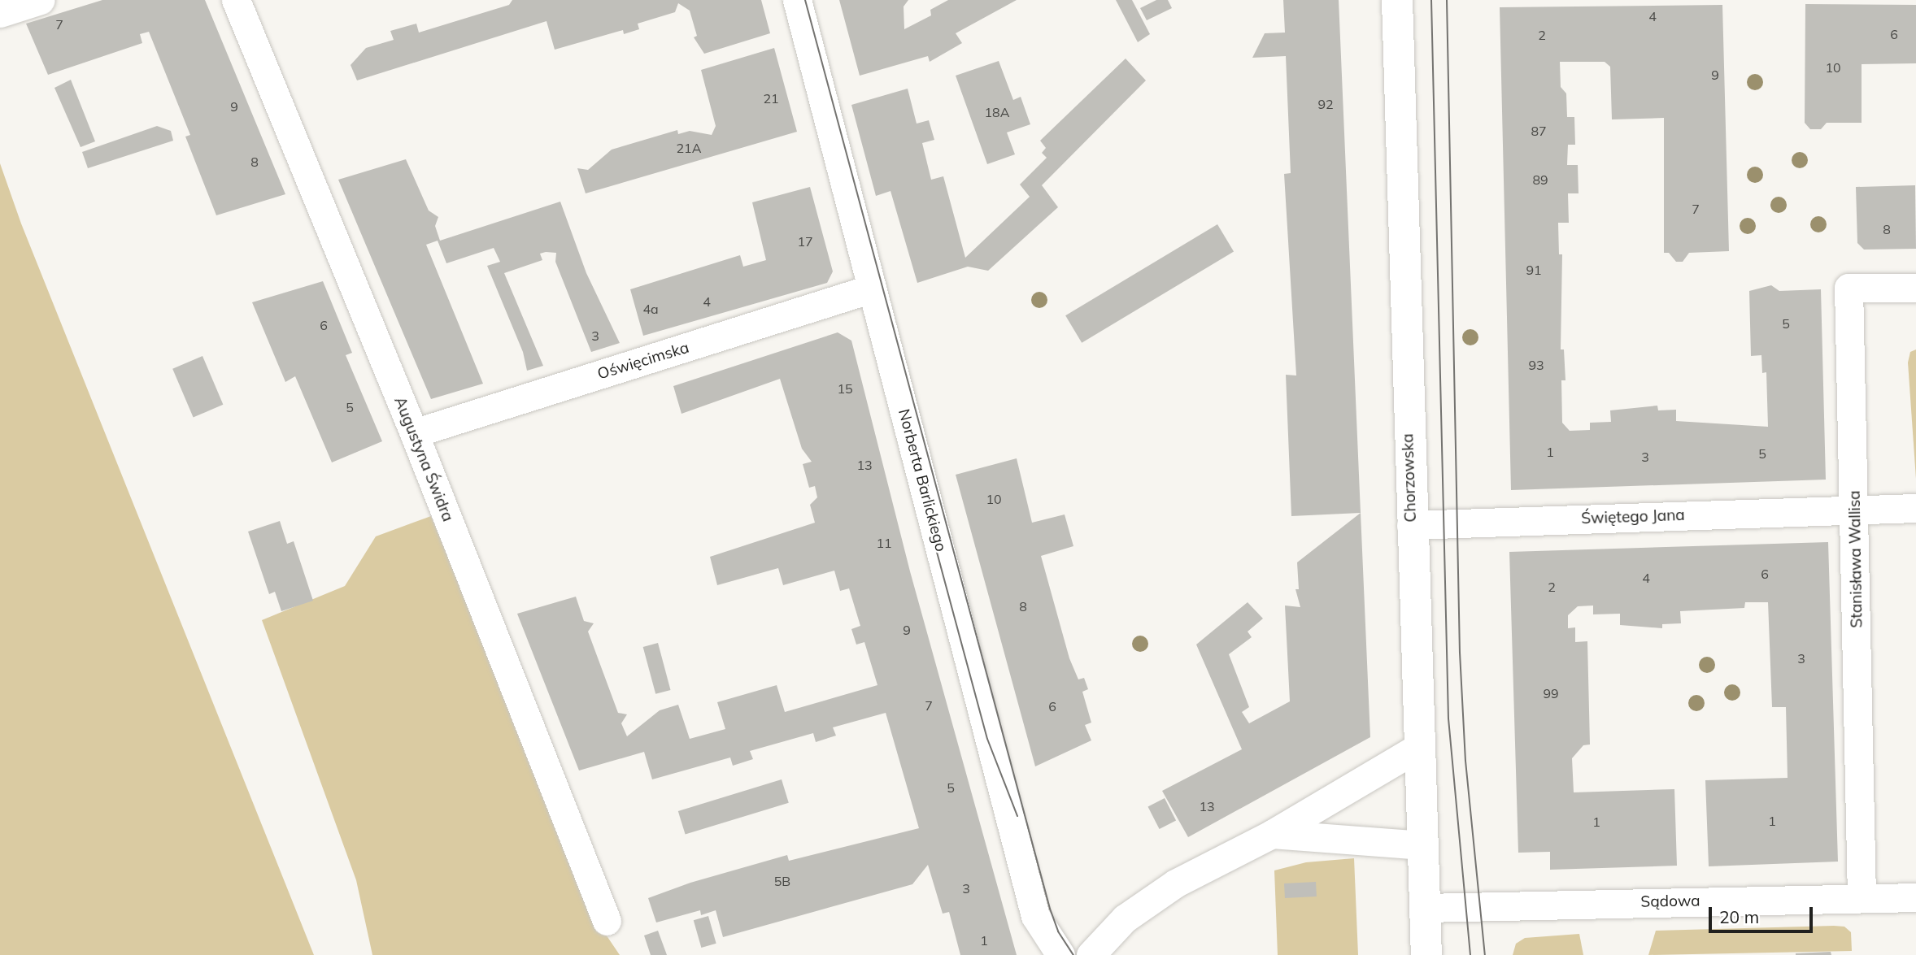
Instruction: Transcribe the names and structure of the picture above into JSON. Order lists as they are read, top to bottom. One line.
{"streets":{"street":["Oświęcimska","Augustyna Świdra","Chorzowska","Norberta Barlickiego","Świętego Jana","Stanisława Wallisa","Sądowa"]},"crossings":[["Oświęcimska","Augustyna Świdra"],["Oświęcimska","Norberta Barlickiego"],["Chorzowska","Świętego Jana"],["Chorzowska","Sądowa"],["Świętego Jana","Stanisława Wallisa"],["Stanisława Wallisa","Sądowa"]],"house_numbers":["4","7","6","2","10","9","21","92","9","18A","87","21A","8","89","7","8","17","91","4","4a","5","6","3","93","15","5","1","5","3","13","10","11","6","4","2","8","9","3","99","7","6","5","13","1","1","5B","3","1"],"scale_bar":"20 m"}
